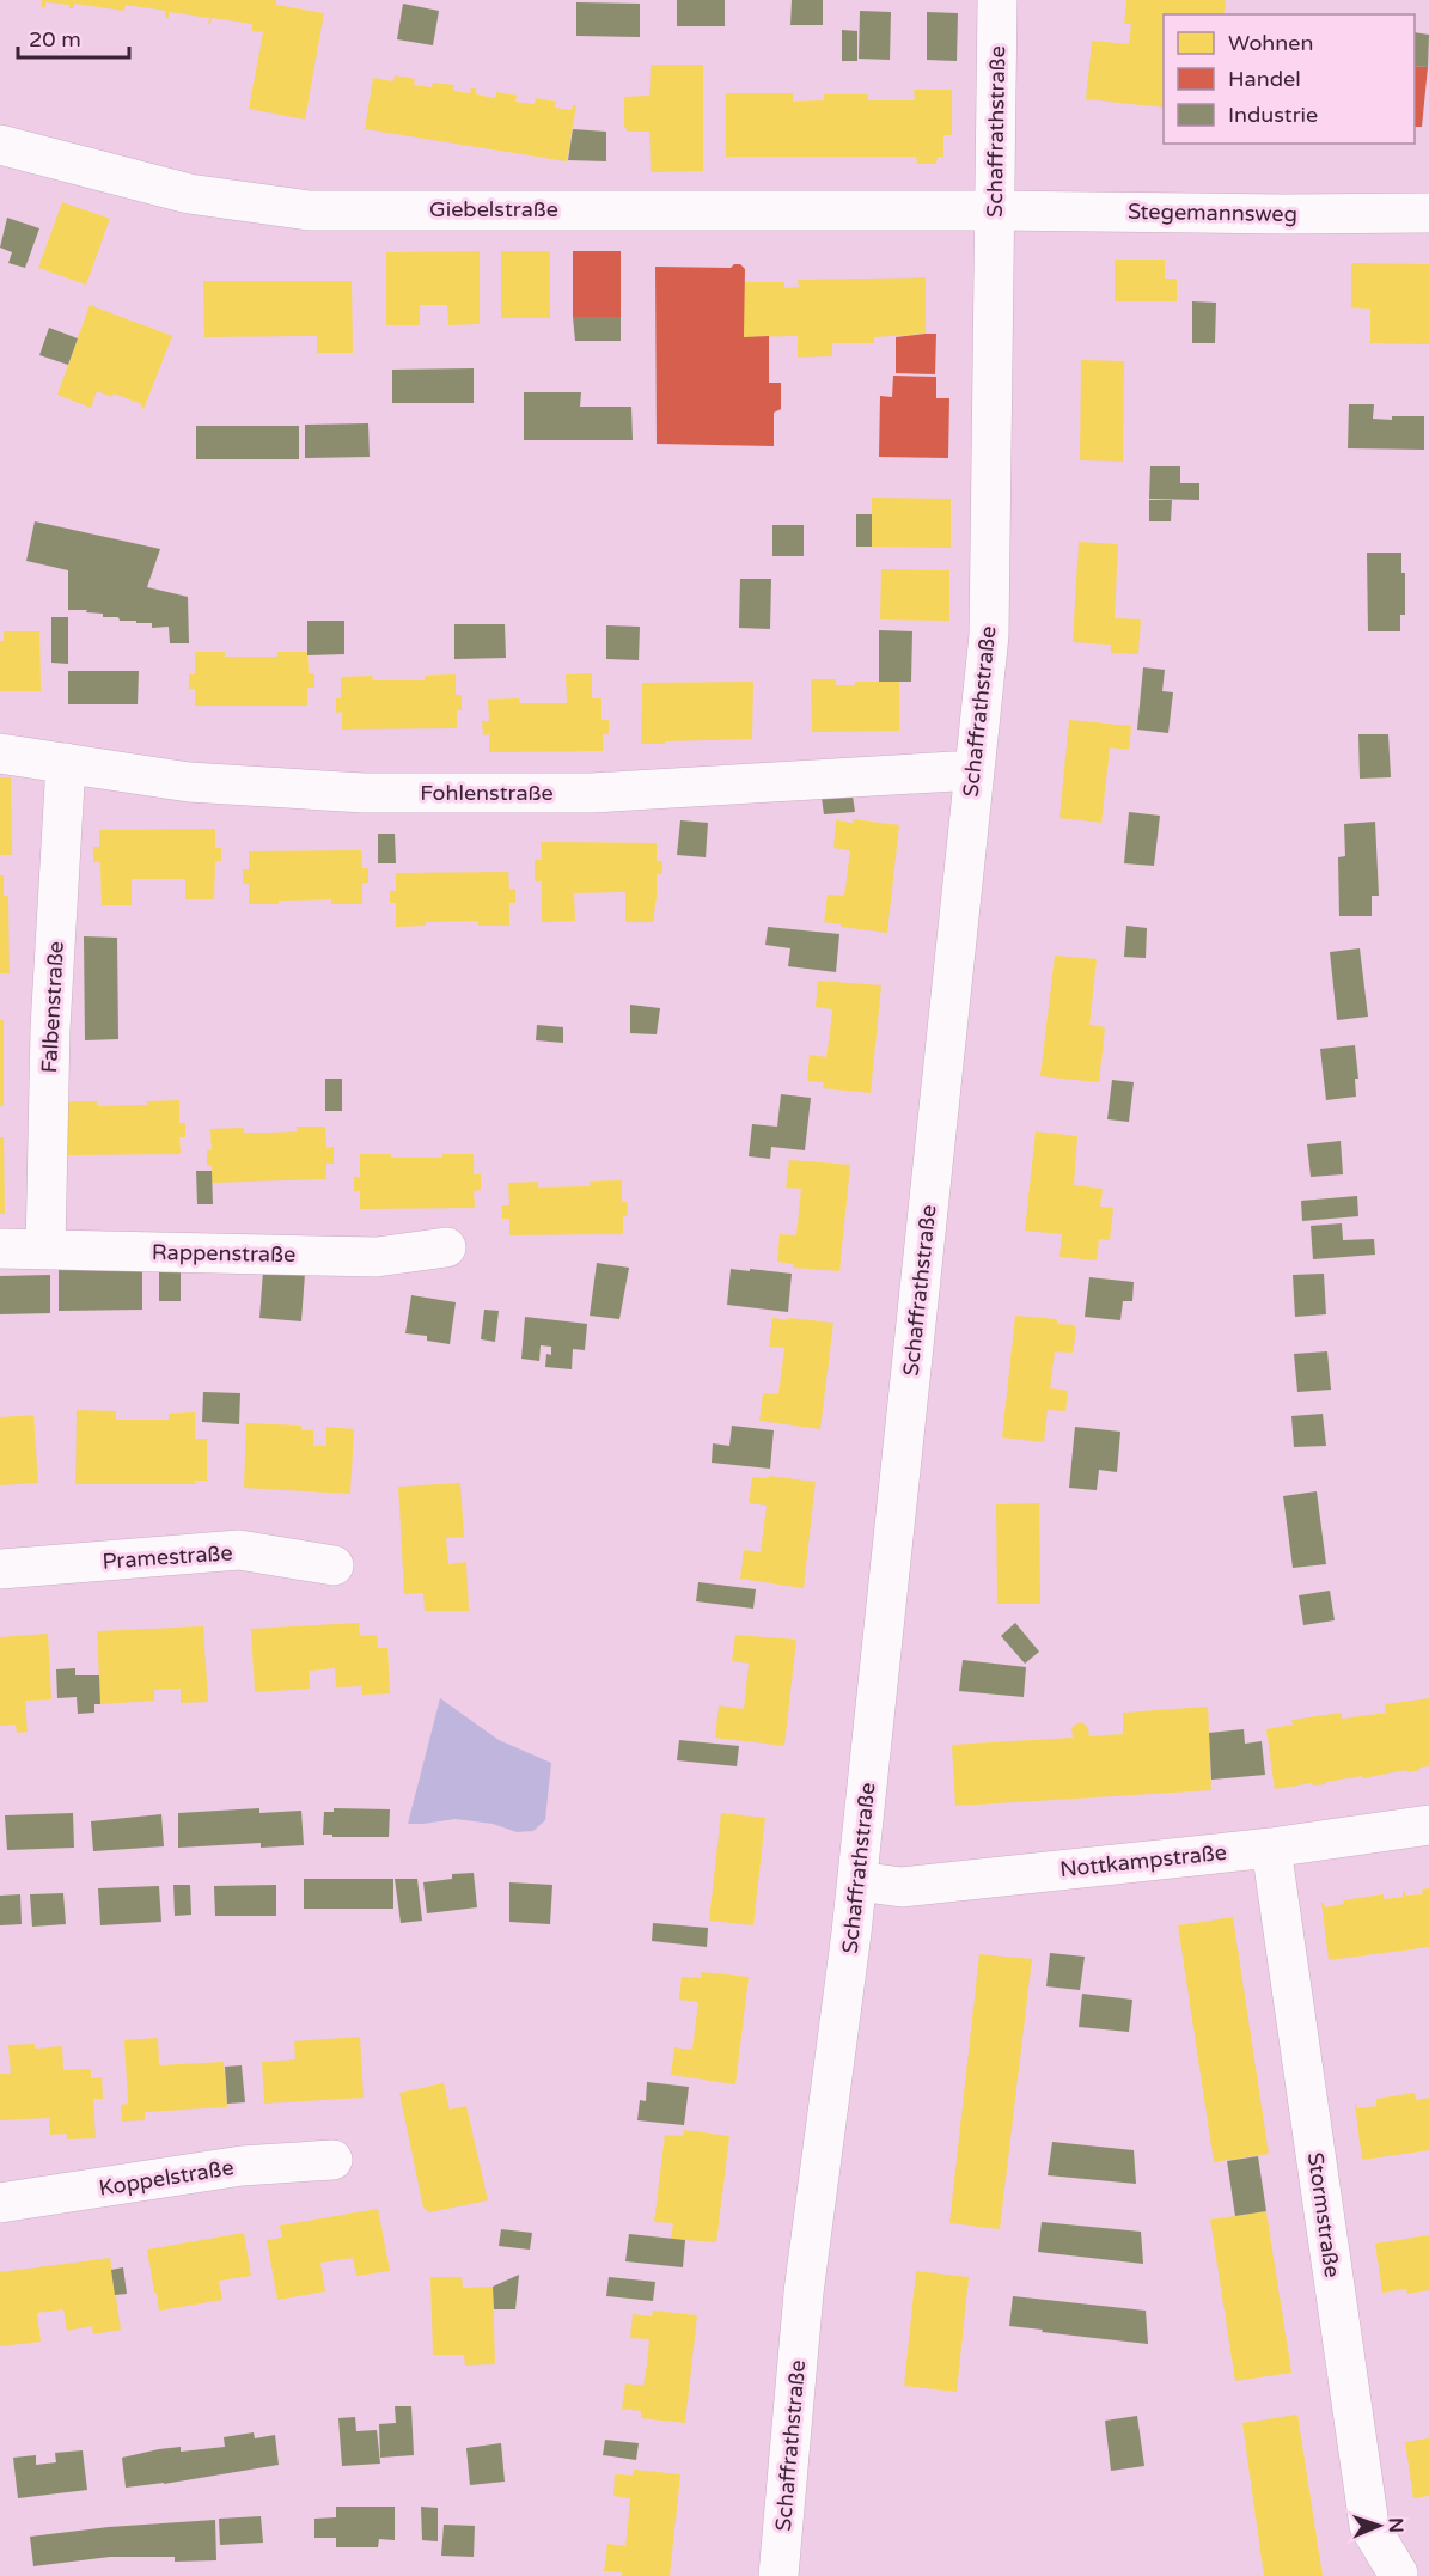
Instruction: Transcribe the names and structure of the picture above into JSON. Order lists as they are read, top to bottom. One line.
{"streets":{"street":["Schaffrathstraße","Giebelstraße","Stegemannsweg","Fohlenstraße","Falbenstraße","Rappenstraße","Pramestraße","Nottkampstraße","Koppelstraße","Stormstraße"]},"crossings":[["Schaffrathstraße","Giebelstraße"],["Schaffrathstraße","Stegemannsweg"],["Schaffrathstraße","Fohlenstraße"],["Schaffrathstraße","Nottkampstraße"],["Giebelstraße","Stegemannsweg"],["Fohlenstraße","Falbenstraße"],["Falbenstraße","Rappenstraße"],["Nottkampstraße","Stormstraße"]],"legend":["Wohnen","Handel","Industrie"],"scale_bar":"20 m","north":"right"}
